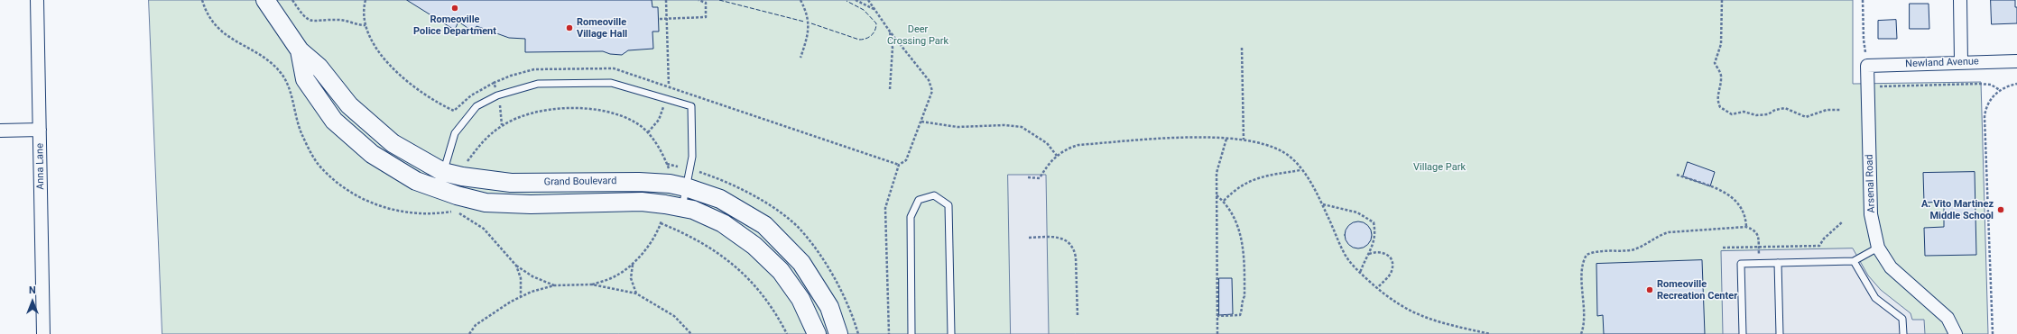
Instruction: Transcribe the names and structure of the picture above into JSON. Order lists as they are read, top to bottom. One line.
{"streets":{"street":["Newland Avenue","Anna Lane","Grand Boulevard","Arsenal Road"]},"crossings":[["Newland Avenue","Arsenal Road"]],"parks":["Deer Crossing Park","Village Park"],"places":["Romeoville Police Department","Romeoville Village Hall","A. Vito Martinez Middle School","Romeoville Recreation Center"],"north":"top"}
